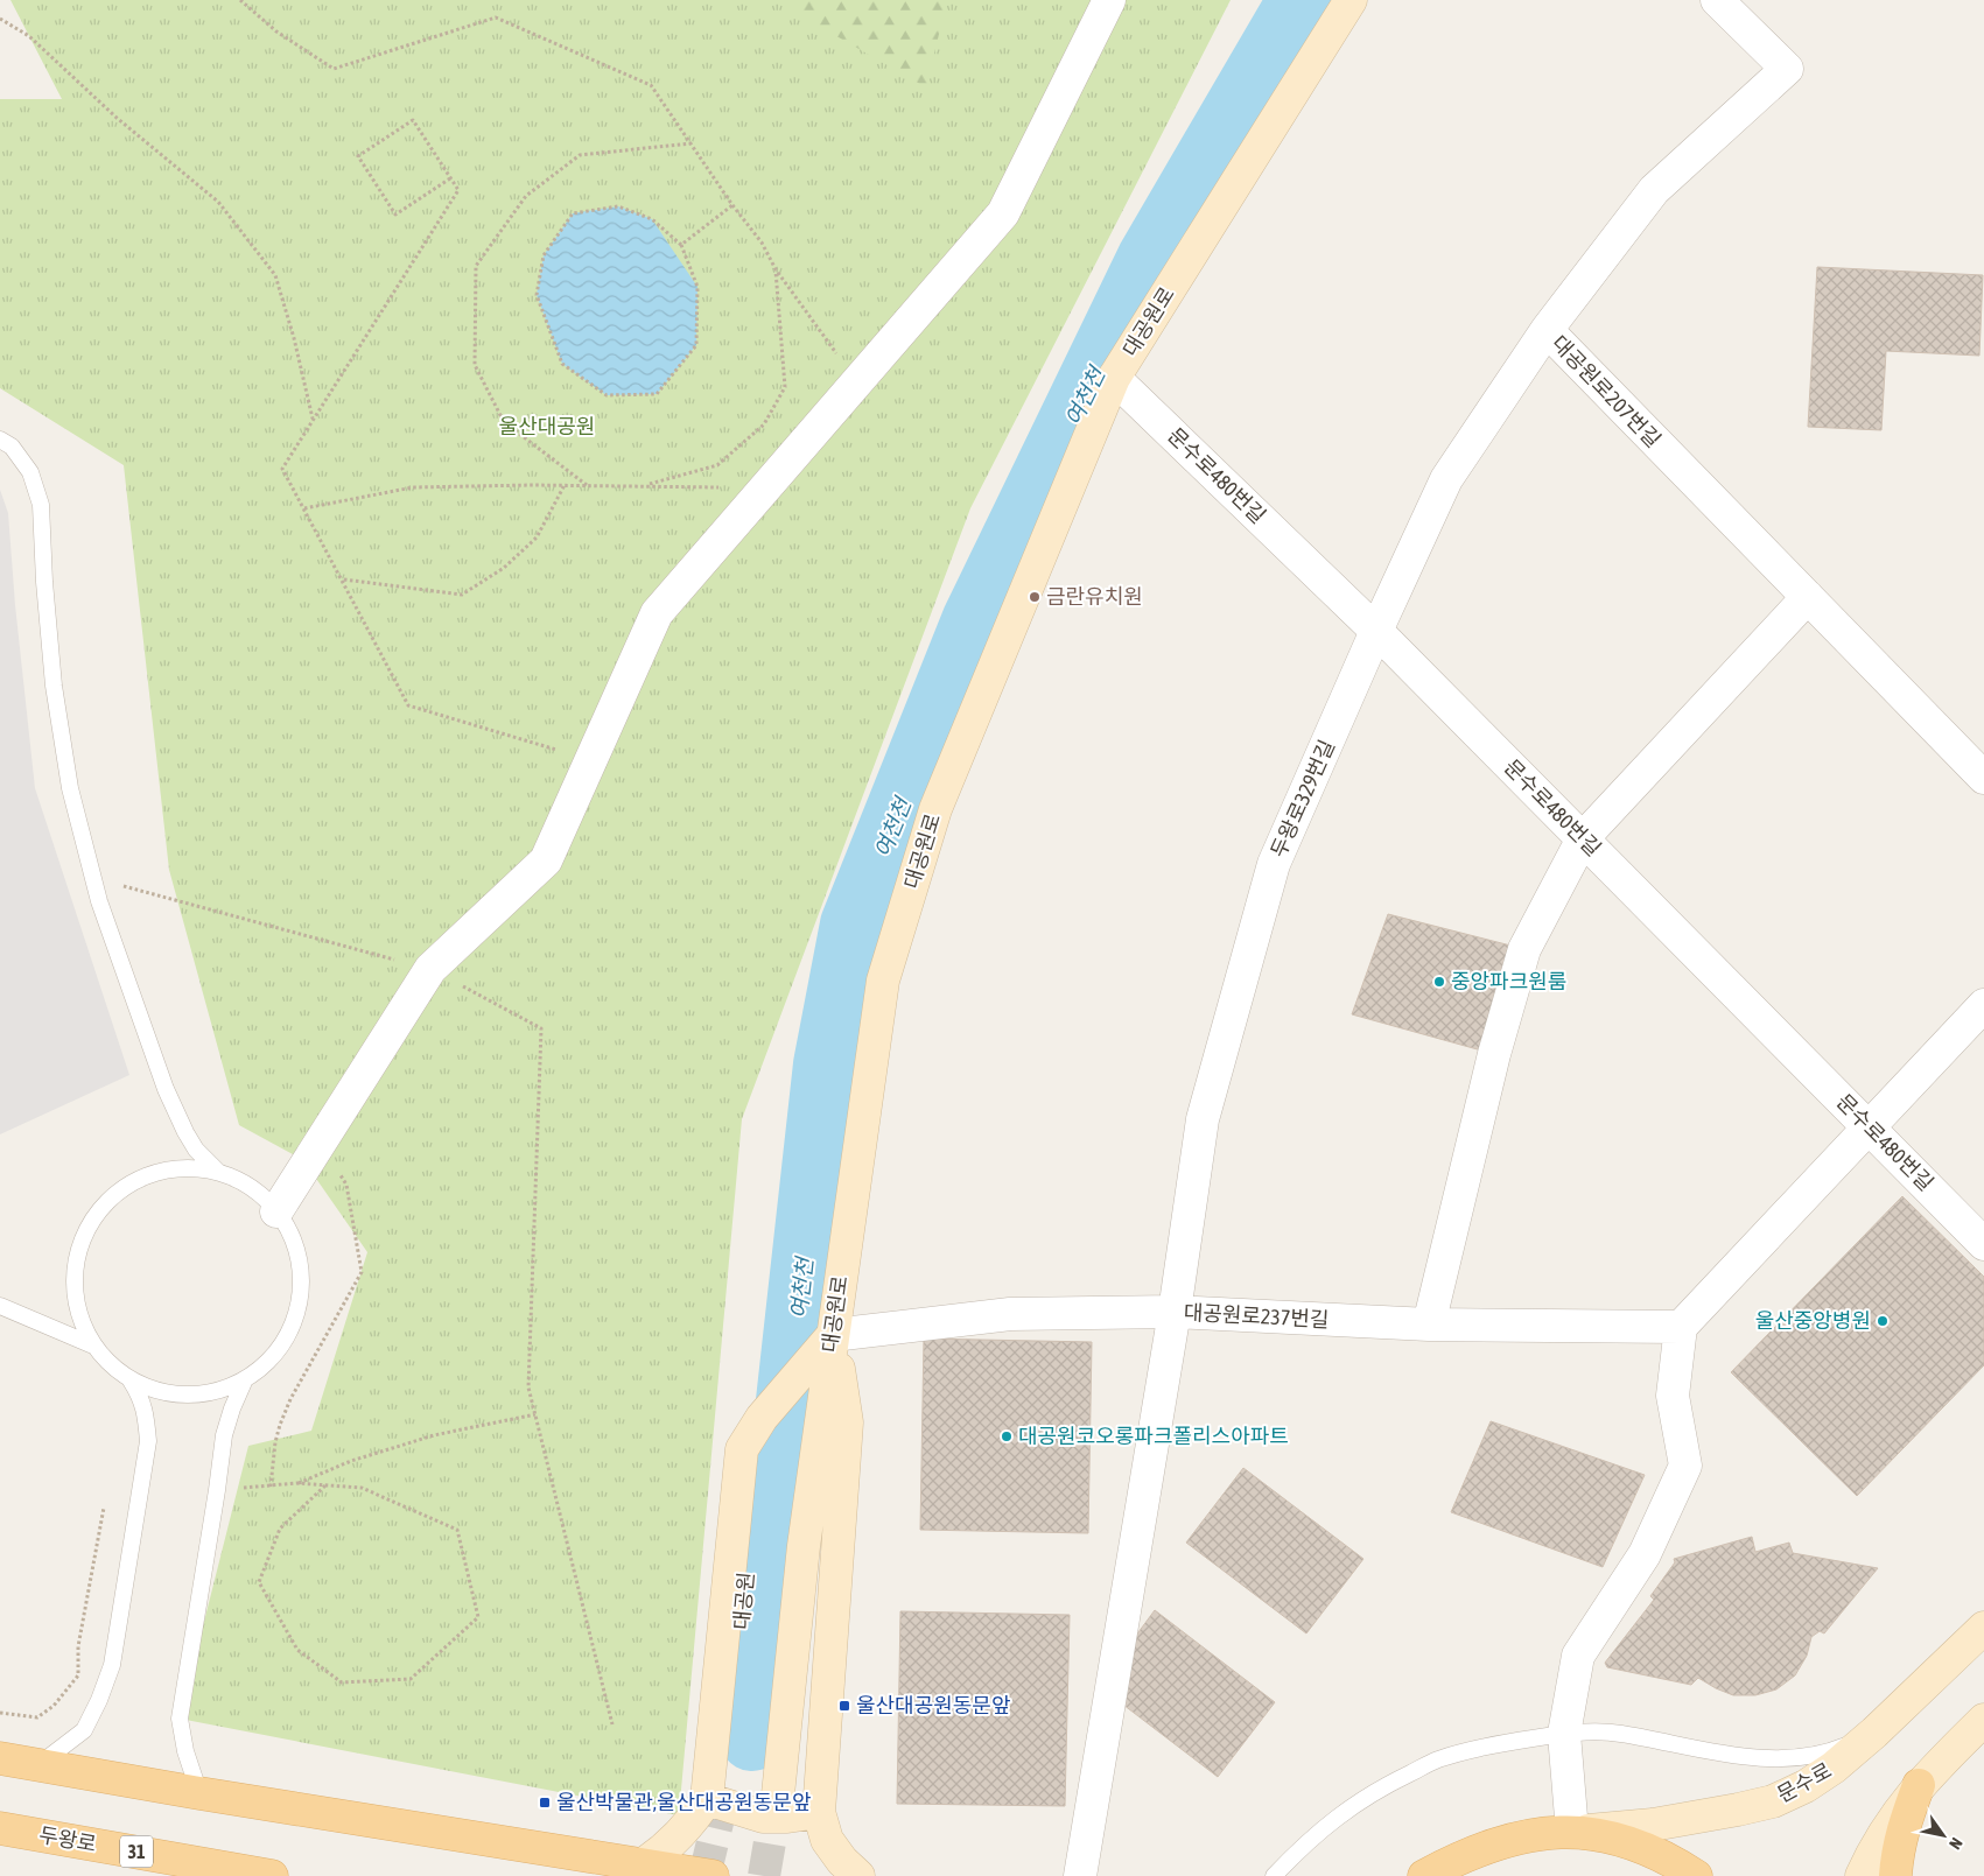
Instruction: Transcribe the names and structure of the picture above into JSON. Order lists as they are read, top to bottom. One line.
{"streets":{"main road":["두왕로","31"],"street":["대공원로","대공원로207번길","문수로480번길","두왕로329번길","대공원로237번길","문수로"]},"crossings":[["대공원로","문수로480번길"],["대공원로","대공원로237번길"],["대공원로207번길","두왕로329번길"],["문수로480번길","두왕로329번길"],["두왕로329번길","대공원로237번길"]],"water":["여천천"],"parks":["울산대공원"],"places":{"other":["금란유치원","중앙파크원룸","울산중앙병원","대공원코오롱파크폴리스아파트"],"transit":["울산대공원동문앞","울산박물관,울산대공원동문앞"]},"north":"bottom right"}
